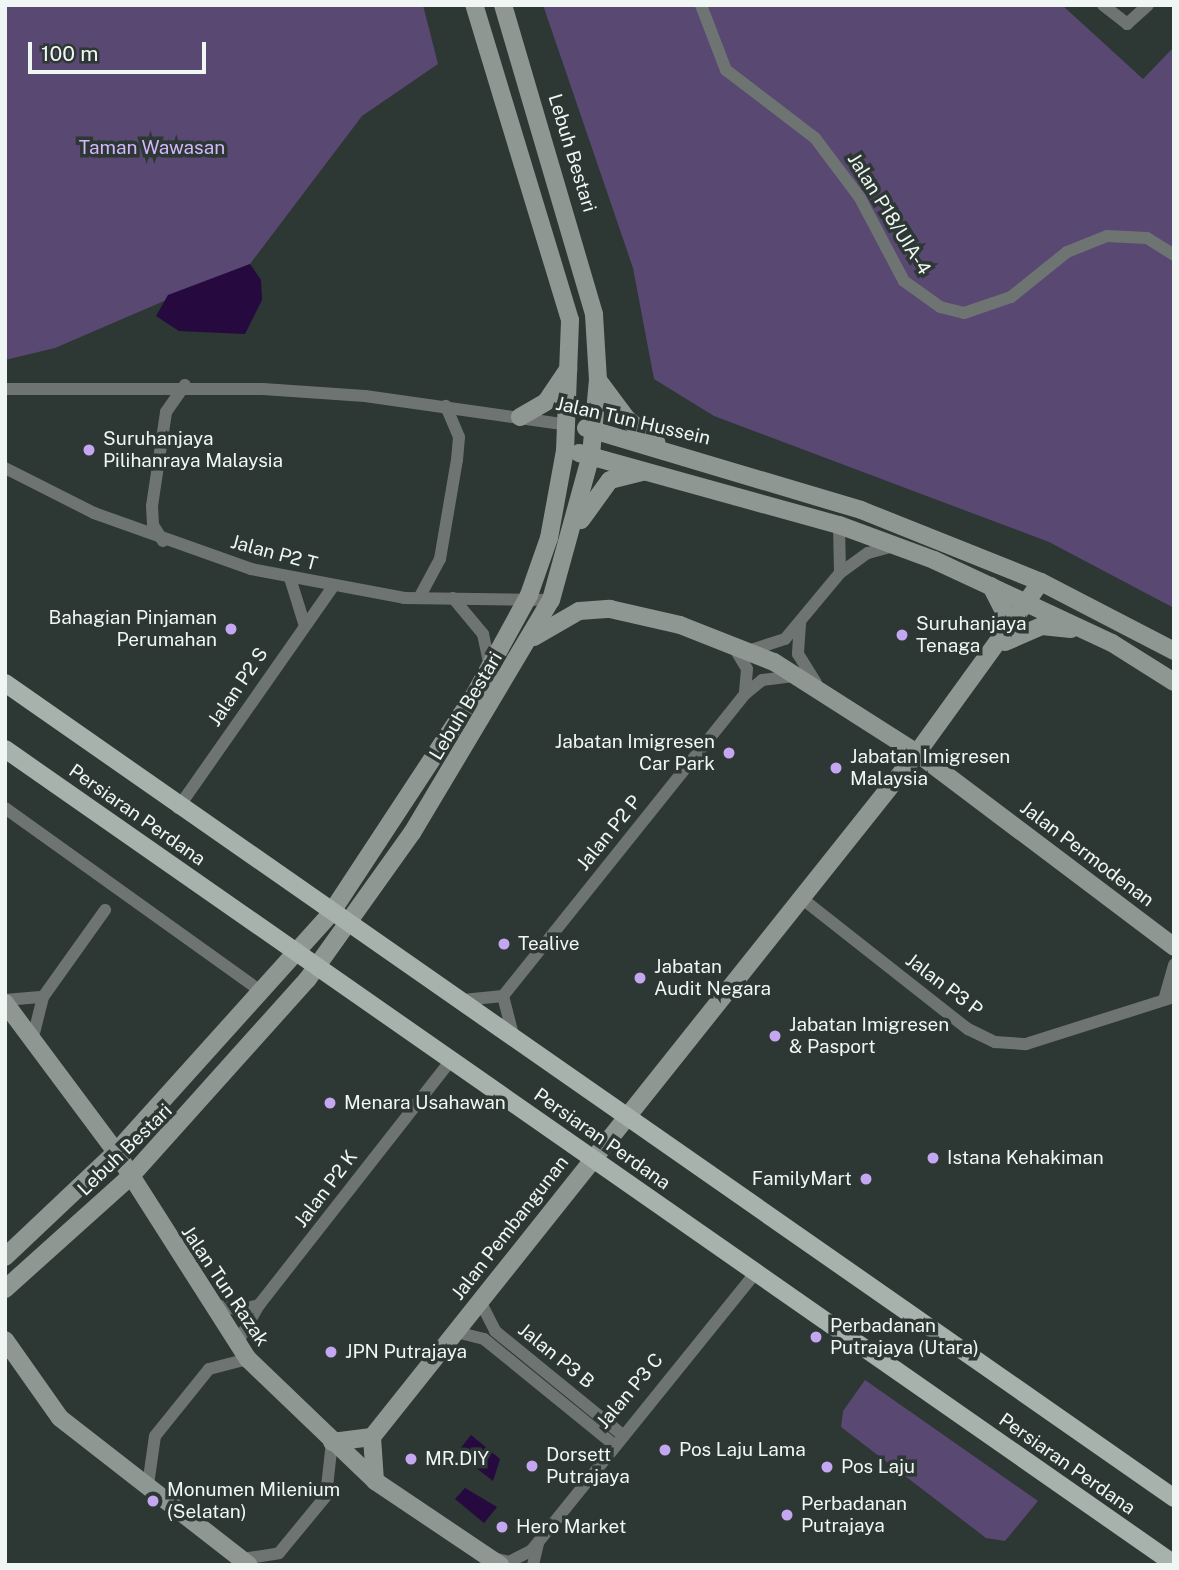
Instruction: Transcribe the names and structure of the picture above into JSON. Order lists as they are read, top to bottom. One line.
{"streets":{"main road":["Lebuh Bestari","Jalan Tun Hussein","Persiaran Perdana","Jalan Permodenan","Jalan Pembangunan","Jalan Tun Razak"],"street":["Jalan P18/UIA-4","Jalan P2 T","Jalan P2 S","Jalan P2 P","Jalan P3 P","Jalan P2 K","Jalan P3 B","Jalan P3 C"]},"crossings":[["Lebuh Bestari","Jalan Tun Hussein"],["Lebuh Bestari","Jalan P2 T"],["Lebuh Bestari","Persiaran Perdana"],["Lebuh Bestari","Jalan Permodenan"],["Lebuh Bestari","Jalan Tun Razak"],["Jalan Tun Hussein","Jalan Pembangunan"],["Jalan P2 T","Jalan P2 S"],["Jalan P2 S","Persiaran Perdana"],["Persiaran Perdana","Jalan P2 K"],["Persiaran Perdana","Jalan Pembangunan"],["Persiaran Perdana","Jalan P3 C"],["Jalan P2 P","Jalan Permodenan"],["Jalan P2 P","Jalan Pembangunan"],["Jalan Permodenan","Jalan Pembangunan"],["Jalan P3 P","Jalan Pembangunan"],["Jalan P2 K","Jalan Tun Razak"],["Jalan Pembangunan","Jalan P3 B"],["Jalan Tun Razak","Jalan P3 C"],["Jalan P3 B","Jalan P3 C"]],"parks":["Taman Wawasan"],"places":["Suruhanjaya Pilihanraya Malaysia","Bahagian Pinjaman Perumahan","Suruhanjaya Tenaga","Jabatan Imigresen Car Park","Jabatan Imigresen Malaysia","Tealive","Jabatan Audit Negara","Jabatan Imigresen & Pasport","Menara Usahawan","Istana Kehakiman","FamilyMart","Perbadanan Putrajaya (Utara)","JPN Putrajaya","Pos Laju Lama","MR.DIY","Dorsett Putrajaya","Pos Laju","Monumen Milenium (Selatan)","Perbadanan Putrajaya","Hero Market"],"scale_bar":"100 m"}
